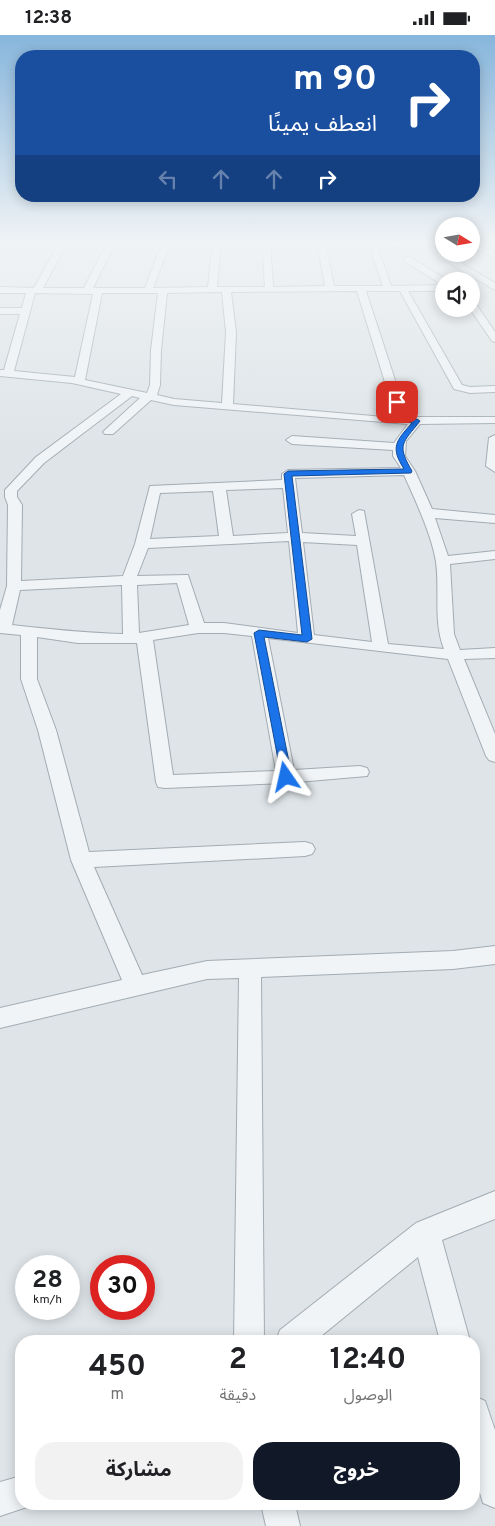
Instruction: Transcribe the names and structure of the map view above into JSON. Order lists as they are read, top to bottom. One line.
{"north":"right","page":{"status":"12:38","turn":["90 m","انعطف يمينًا"],"speed":"28 km/h","limit":"30","eta":["12:40","الوصول","2","دقيقة","450","m"],"buttons":["خروج","مشاركة"]}}
